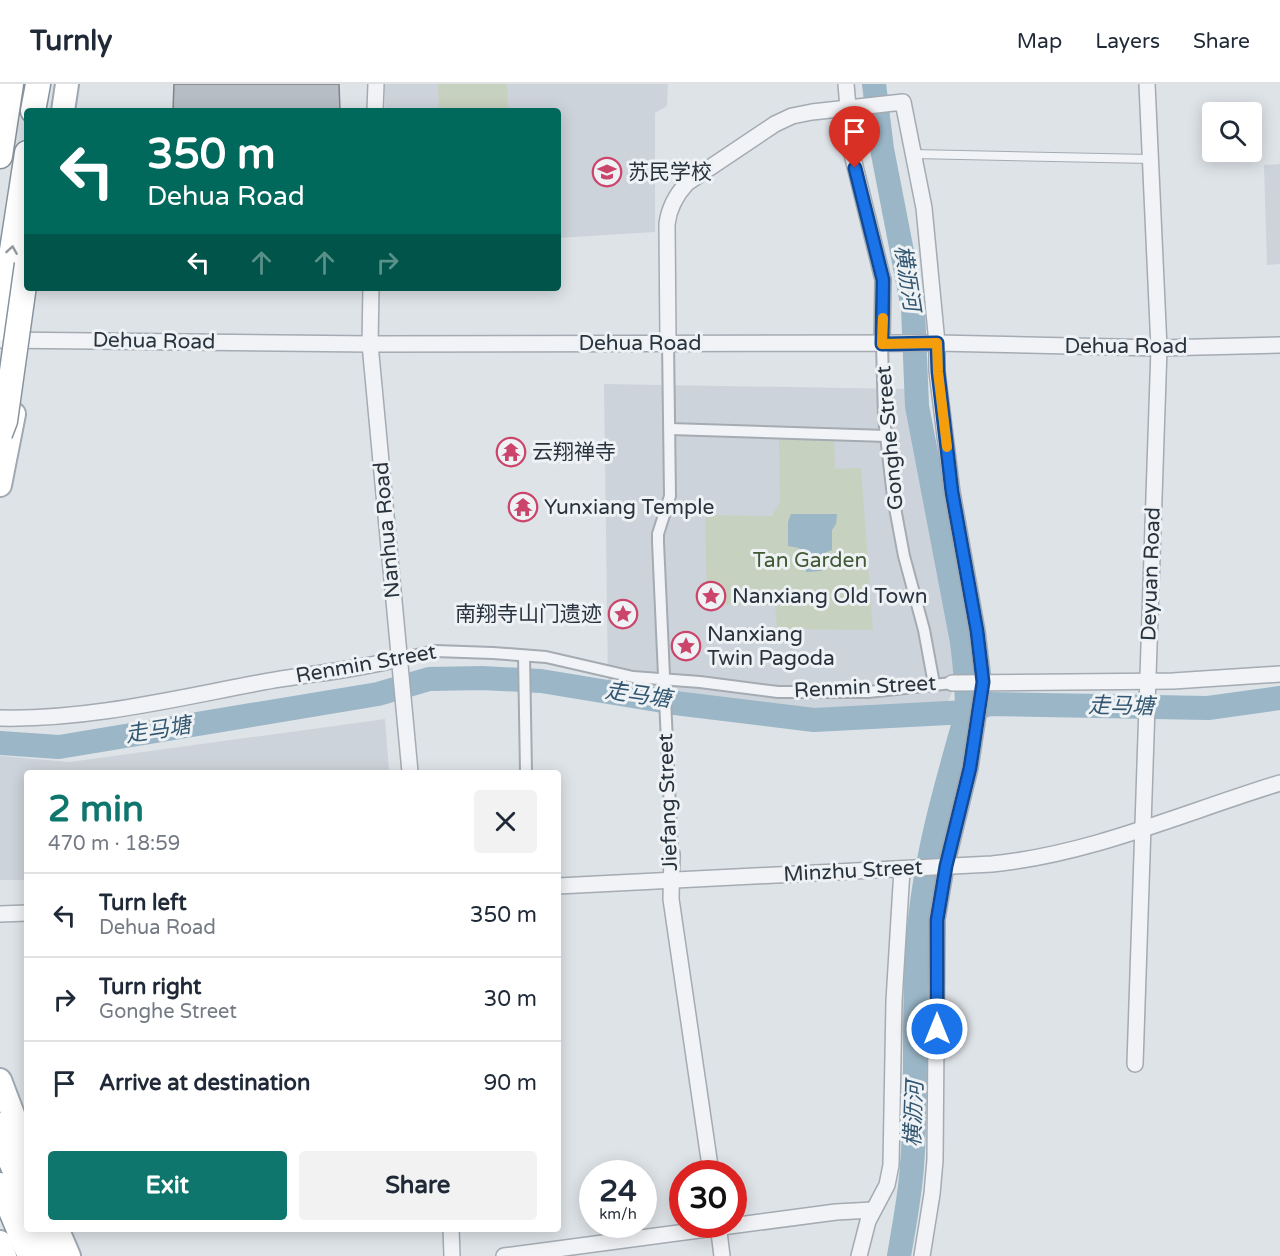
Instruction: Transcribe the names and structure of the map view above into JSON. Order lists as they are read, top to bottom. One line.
{"streets":{"street":["Dehua Road","Gonghe Street","Nanhua Road","Deyuan Road","Renmin Street","Jiefang Street","Minzhu Street"]},"crossings":[["Dehua Road","Gonghe Street"],["Dehua Road","Nanhua Road"],["Dehua Road","Deyuan Road"],["Dehua Road","Jiefang Street"],["Gonghe Street","Renmin Street"],["Gonghe Street","Jiefang Street"],["Nanhua Road","Renmin Street"],["Deyuan Road","Renmin Street"],["Deyuan Road","Minzhu Street"],["Renmin Street","Jiefang Street"],["Jiefang Street","Minzhu Street"]],"water":["横沥河","走马塘"],"parks":["Tan Garden"],"places":{"school or university":["苏民学校"],"temple":["云翔禅寺","Yunxiang Temple"],"place":["Nanxiang Old Town","南翔寺山门遗迹","Nanxiang Twin Pagoda"]},"page":{"header":"Turnly","nav":["Map","Layers","Share"],"turn":["350 m","Dehua Road"],"heading":["2 min","470 m · 18:59"],"list":[{"name":"Turn left","note":"Dehua Road","value":"350 m"},{"name":"Turn right","note":"Gonghe Street","value":"30 m"},{"name":"Arrive at destination","value":"90 m"}],"buttons":["Exit","Share"],"speed":"24 km/h","limit":"30"}}
